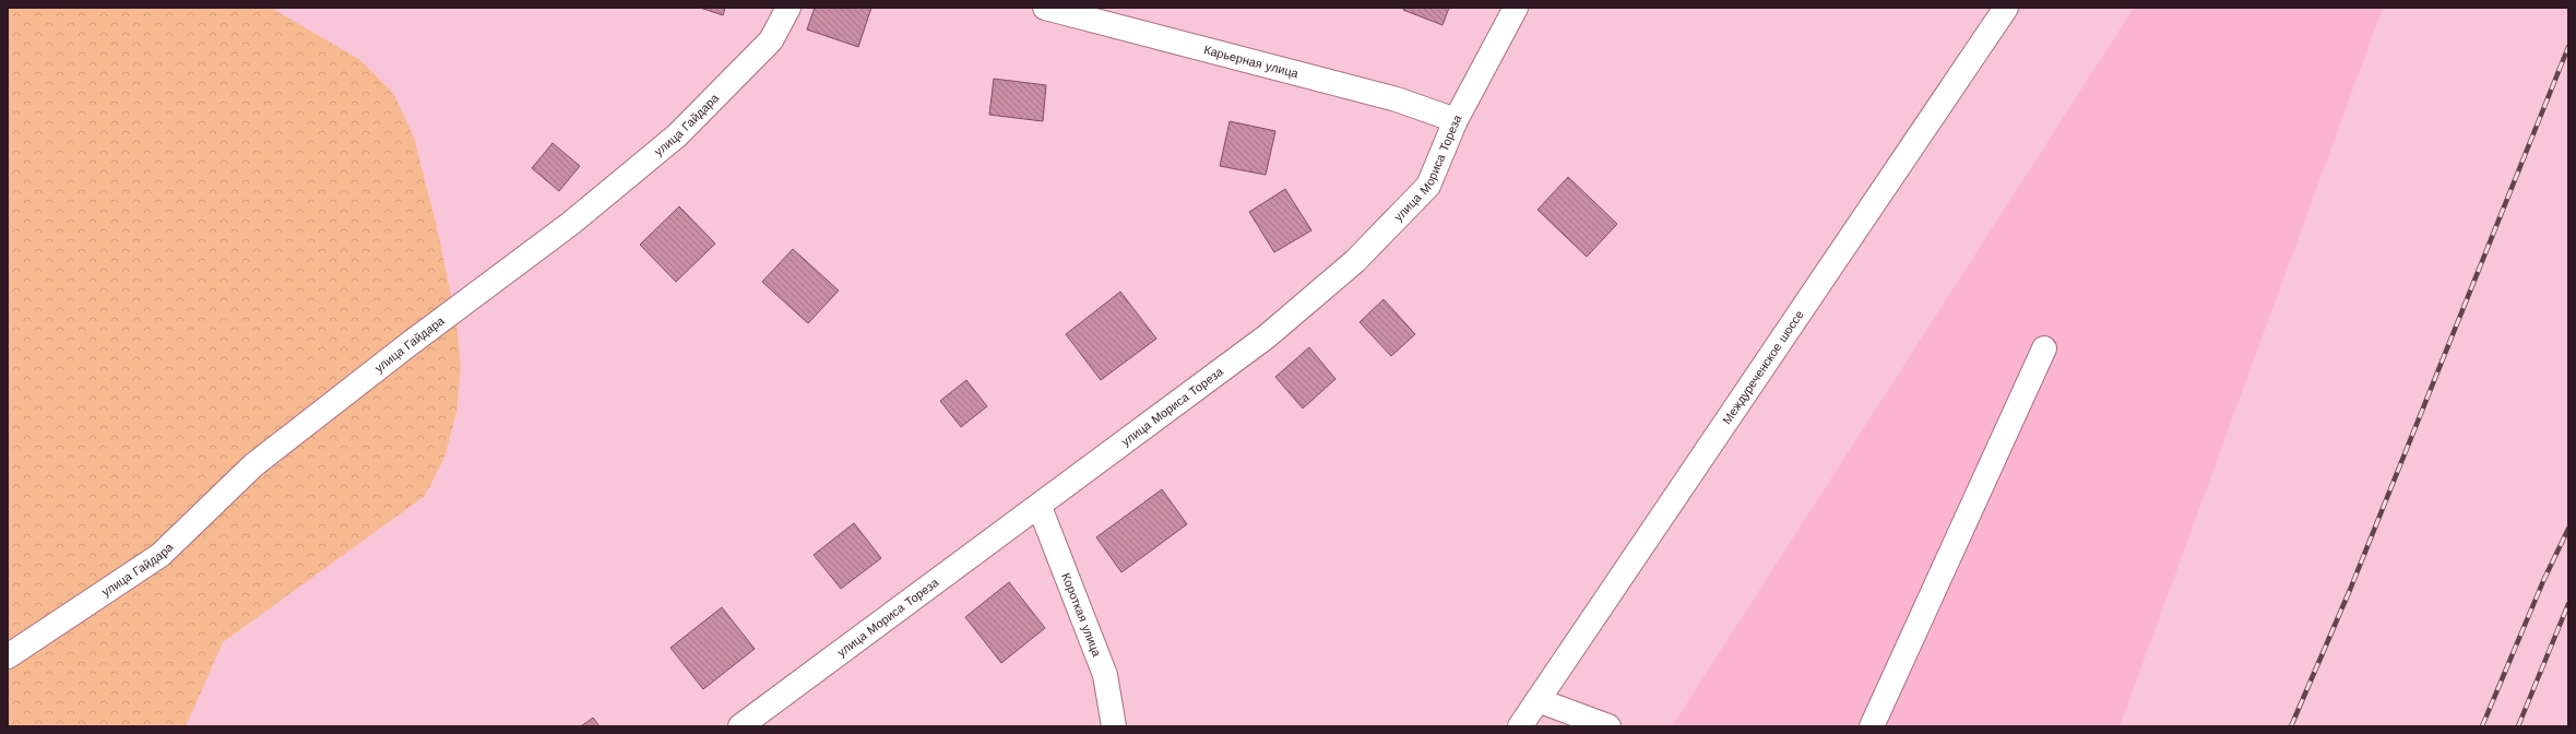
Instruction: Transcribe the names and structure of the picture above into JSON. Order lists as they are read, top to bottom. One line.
{"streets":{"street":["Карьерная улица","улица Гайдара","улица Мориса Тореза","Междуреченское шоссе","Короткая улица"]},"crossings":[["Карьерная улица","улица Мориса Тореза"],["улица Мориса Тореза","Короткая улица"]]}
